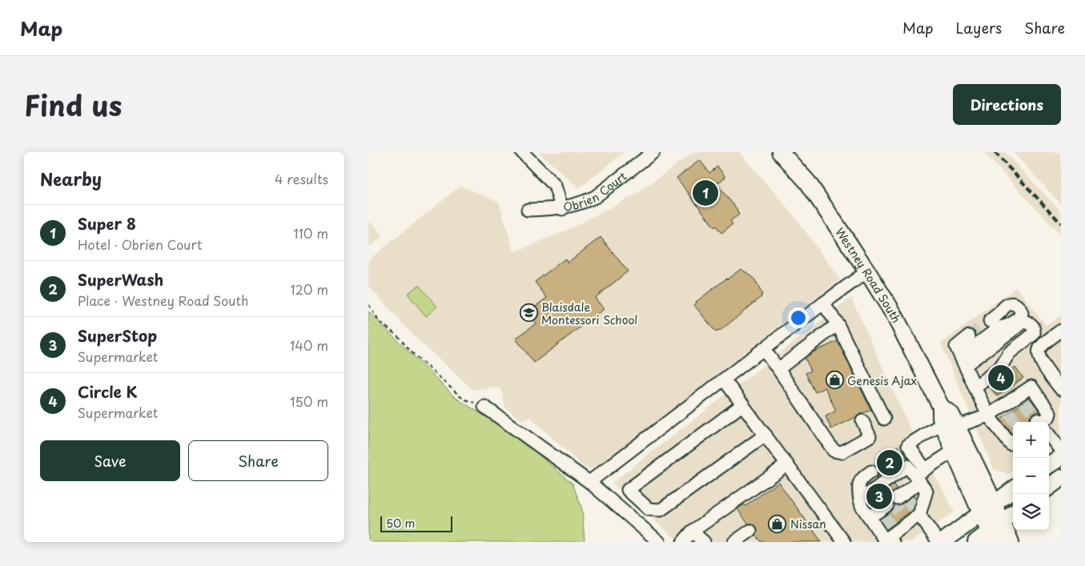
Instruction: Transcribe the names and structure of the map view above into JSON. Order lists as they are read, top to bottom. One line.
{"streets":{"main road":["Westney Road South"],"street":["Obrien Court"]},"places":{"school or university":["Blaisdale Montessori School"],"shop":["Genesis Ajax","Nissan"]},"scale_bar":"50 m","page":{"header":"Map","nav":["Map","Layers","Share"],"title":"Find us","buttons":["Directions",["Save","Share"]],"heading":["Nearby","4 results"],"pins":["1","4","2","3"],"list":[{"mark":"1","name":"Super 8","note":"Hotel · Obrien Court","value":"110 m"},{"mark":"2","name":"SuperWash","note":"Place · Westney Road South","value":"120 m"},{"mark":"3","name":"SuperStop","note":"Supermarket","value":"140 m"},{"mark":"4","name":"Circle K","note":"Supermarket","value":"150 m"}],"map_buttons":["+","−"],"scale":"50 m"}}
